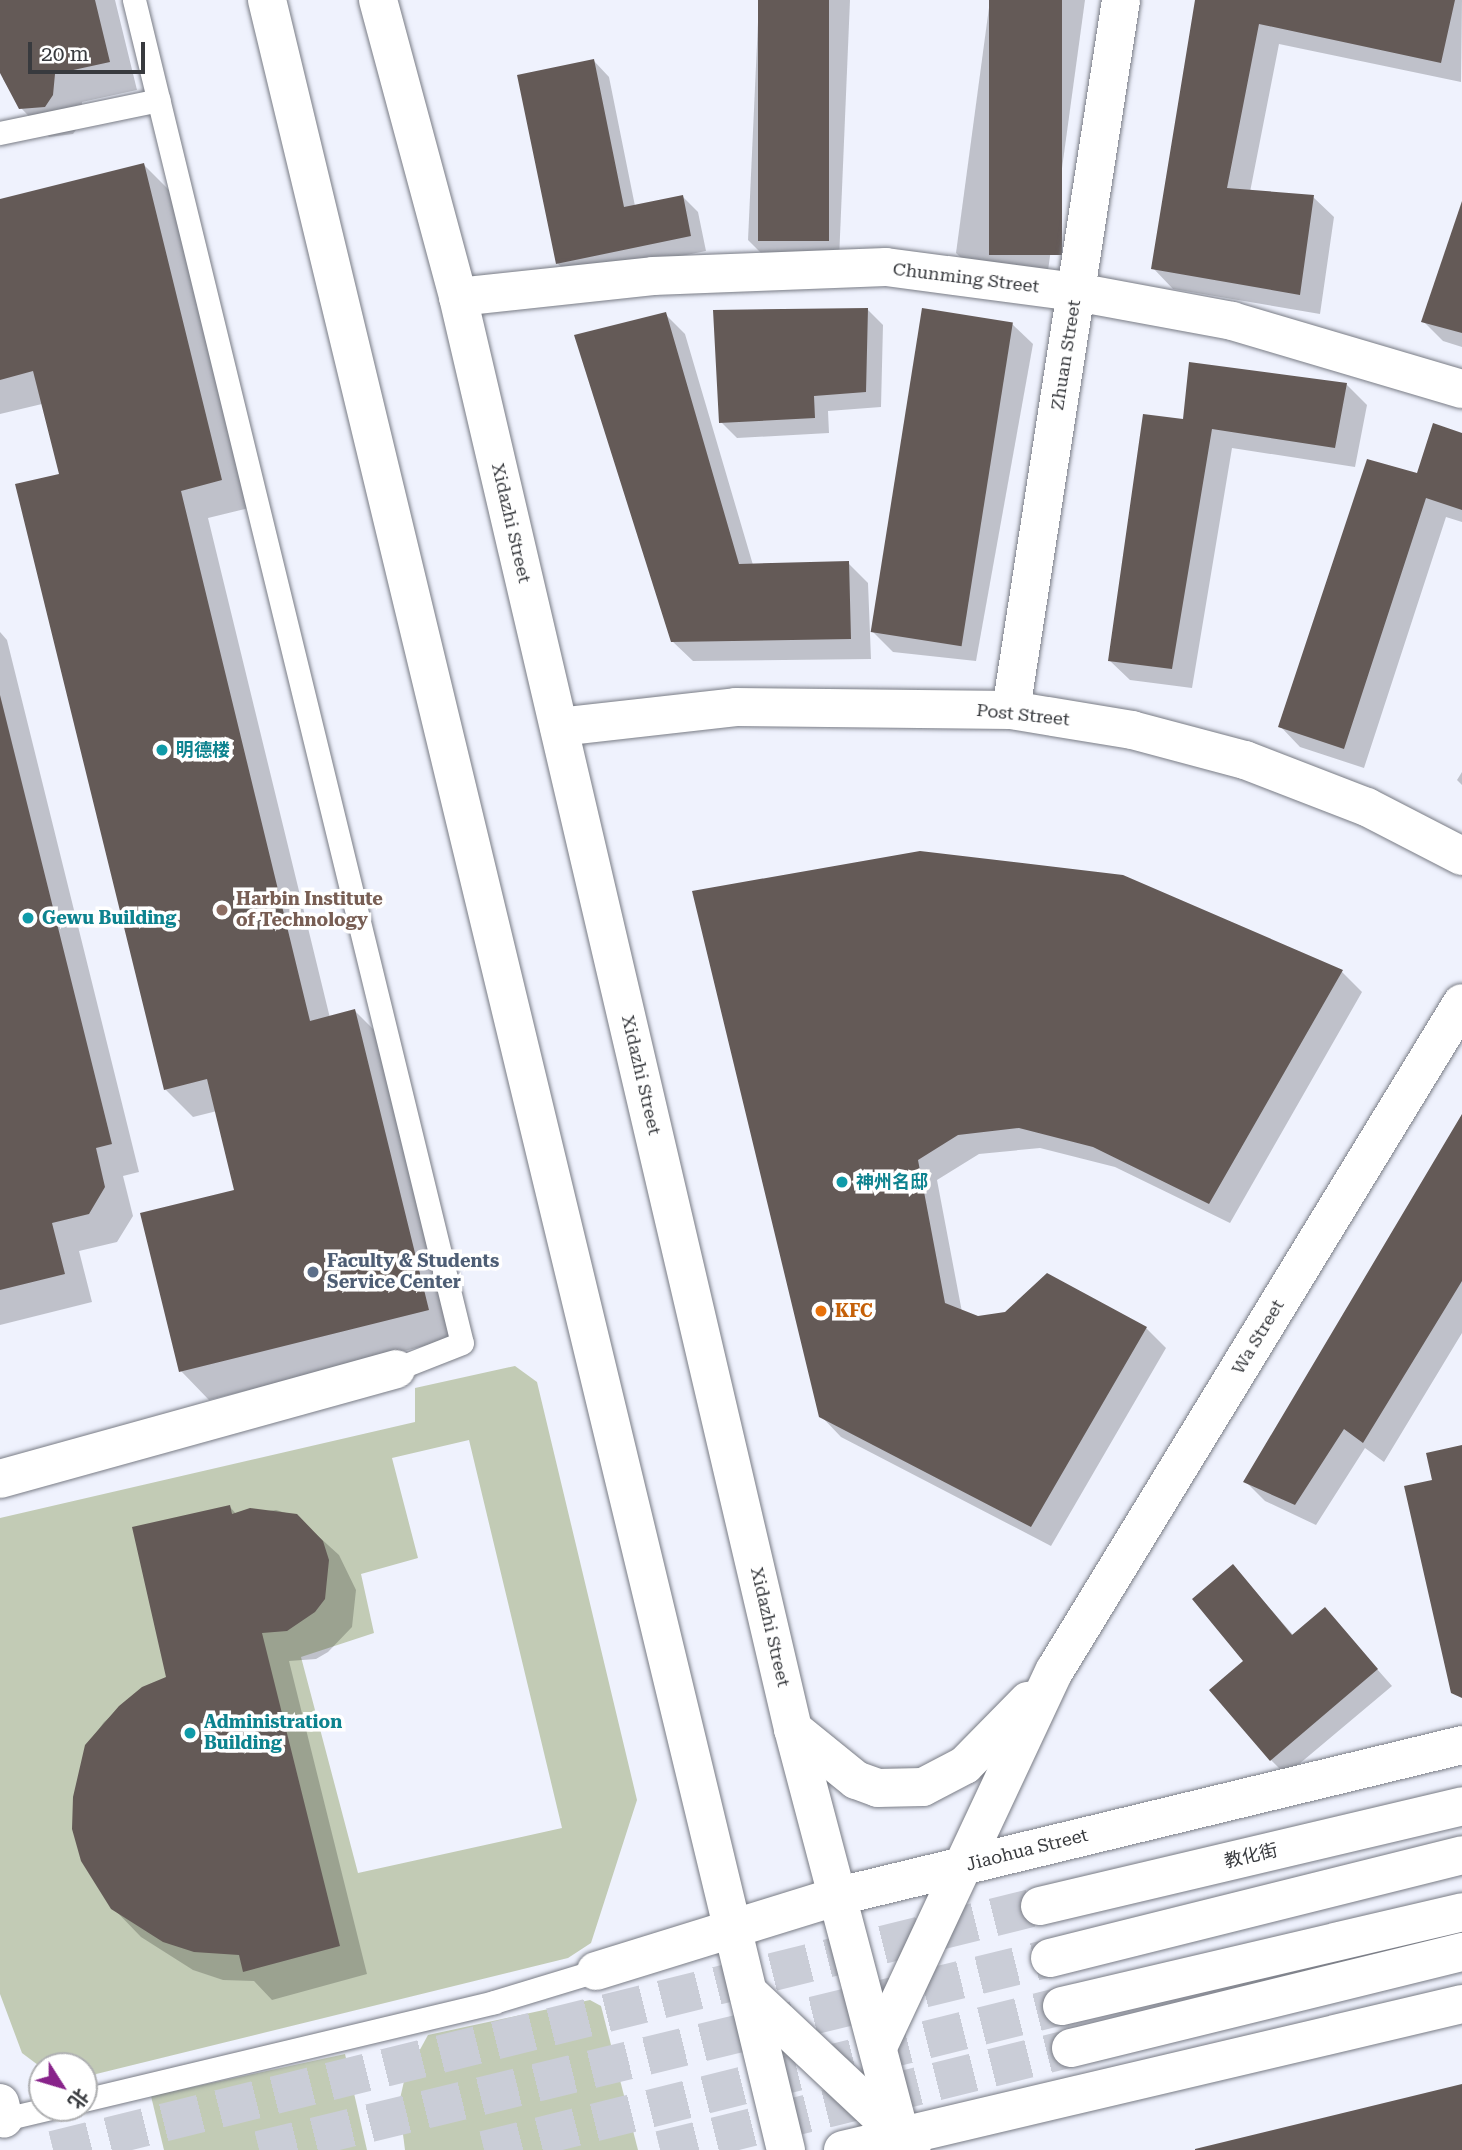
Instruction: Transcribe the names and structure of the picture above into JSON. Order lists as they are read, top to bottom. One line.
{"streets":{"main road":["Chunming Street","Zhuan Street","Xidazhi Street","Post Street","Wa Street","Jiaohua Street","教化街"]},"crossings":[["Chunming Street","Zhuan Street"],["Chunming Street","Xidazhi Street"],["Zhuan Street","Post Street"],["Xidazhi Street","Post Street"],["Xidazhi Street","Jiaohua Street"]],"places":["明德楼","Harbin Institute of Technology","Gewu Building","神州名邸","Faculty & Students Service Center","KFC","Administration Building"],"scale_bar":"20 m","north":"bottom right"}
